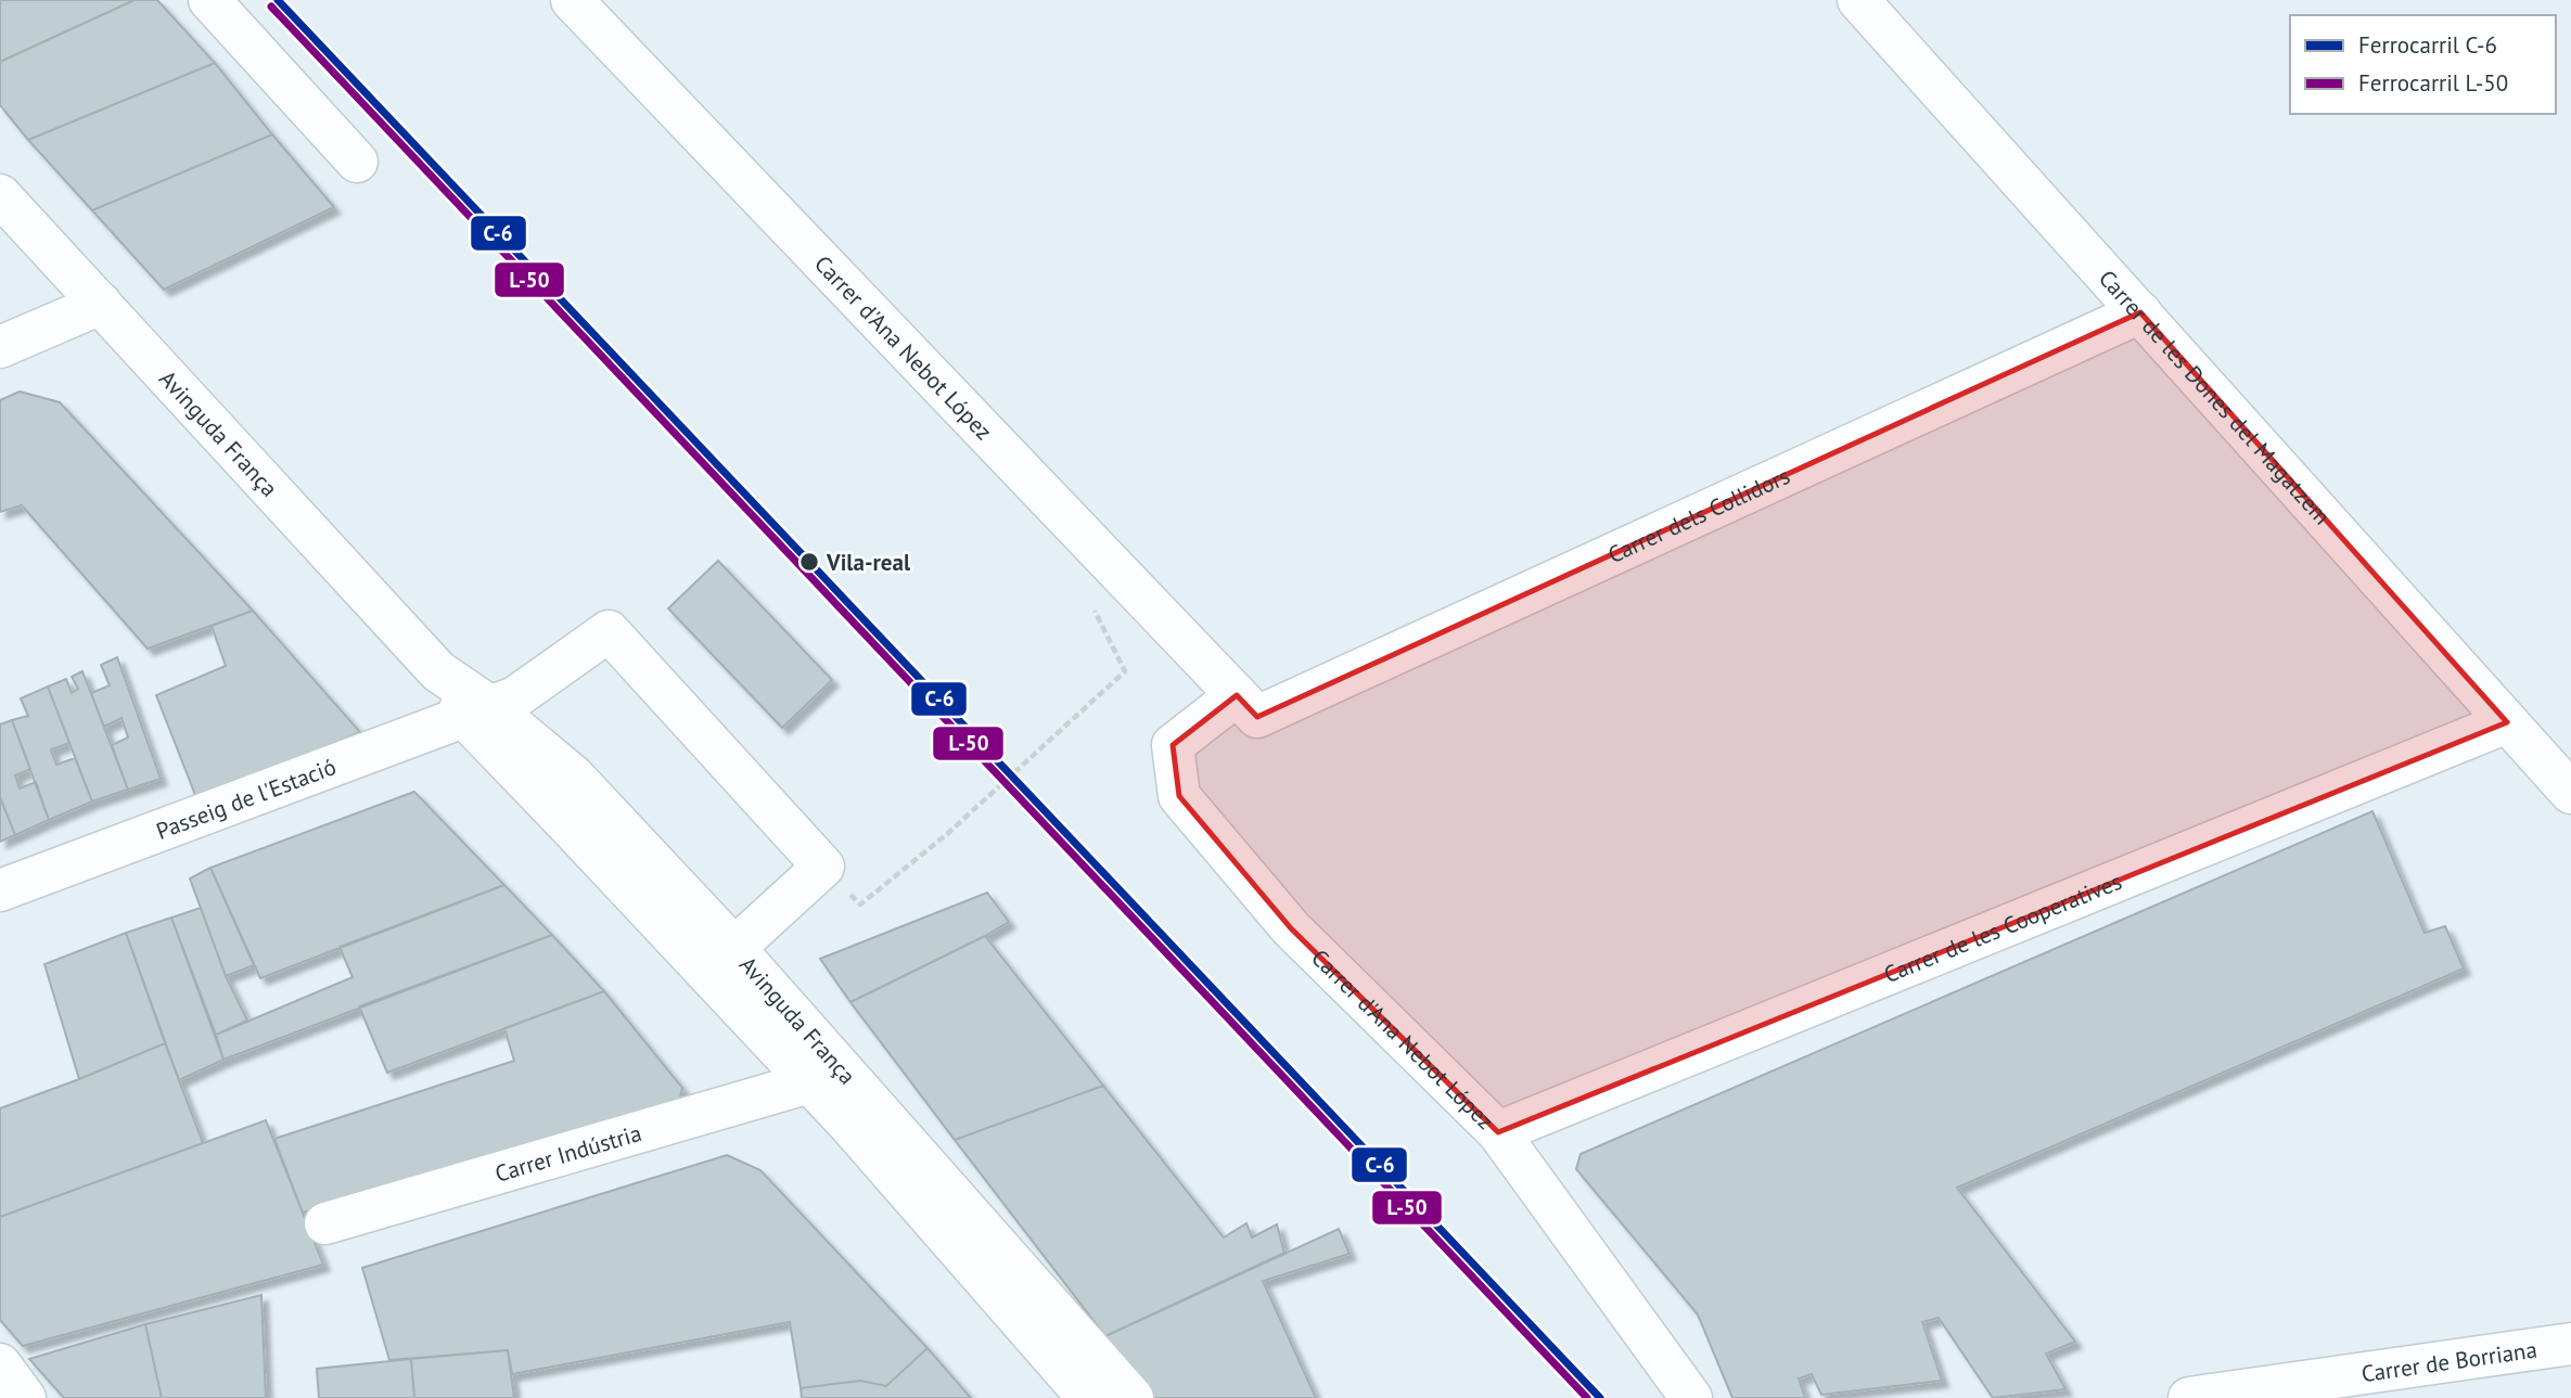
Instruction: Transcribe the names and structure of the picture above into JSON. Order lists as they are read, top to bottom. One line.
{"streets":{"street":["Carrer d'Ana Nebot López","Carrer de les Dones del Magatzem","Avinguda França","Carrer dels Collidors","Passeig de l'Estació","Carrer de les Cooperatives","Carrer Indústria","Carrer de Borriana"]},"crossings":[["Carrer d'Ana Nebot López","Carrer dels Collidors"],["Carrer d'Ana Nebot López","Carrer de les Cooperatives"],["Carrer de les Dones del Magatzem","Carrer dels Collidors"],["Carrer de les Dones del Magatzem","Carrer de les Cooperatives"],["Avinguda França","Passeig de l'Estació"],["Avinguda França","Carrer Indústria"]],"places":["Vila-real"],"lines":["rail line C-6","rail line L-50"],"legend":["Ferrocarril C-6","Ferrocarril L-50"]}
